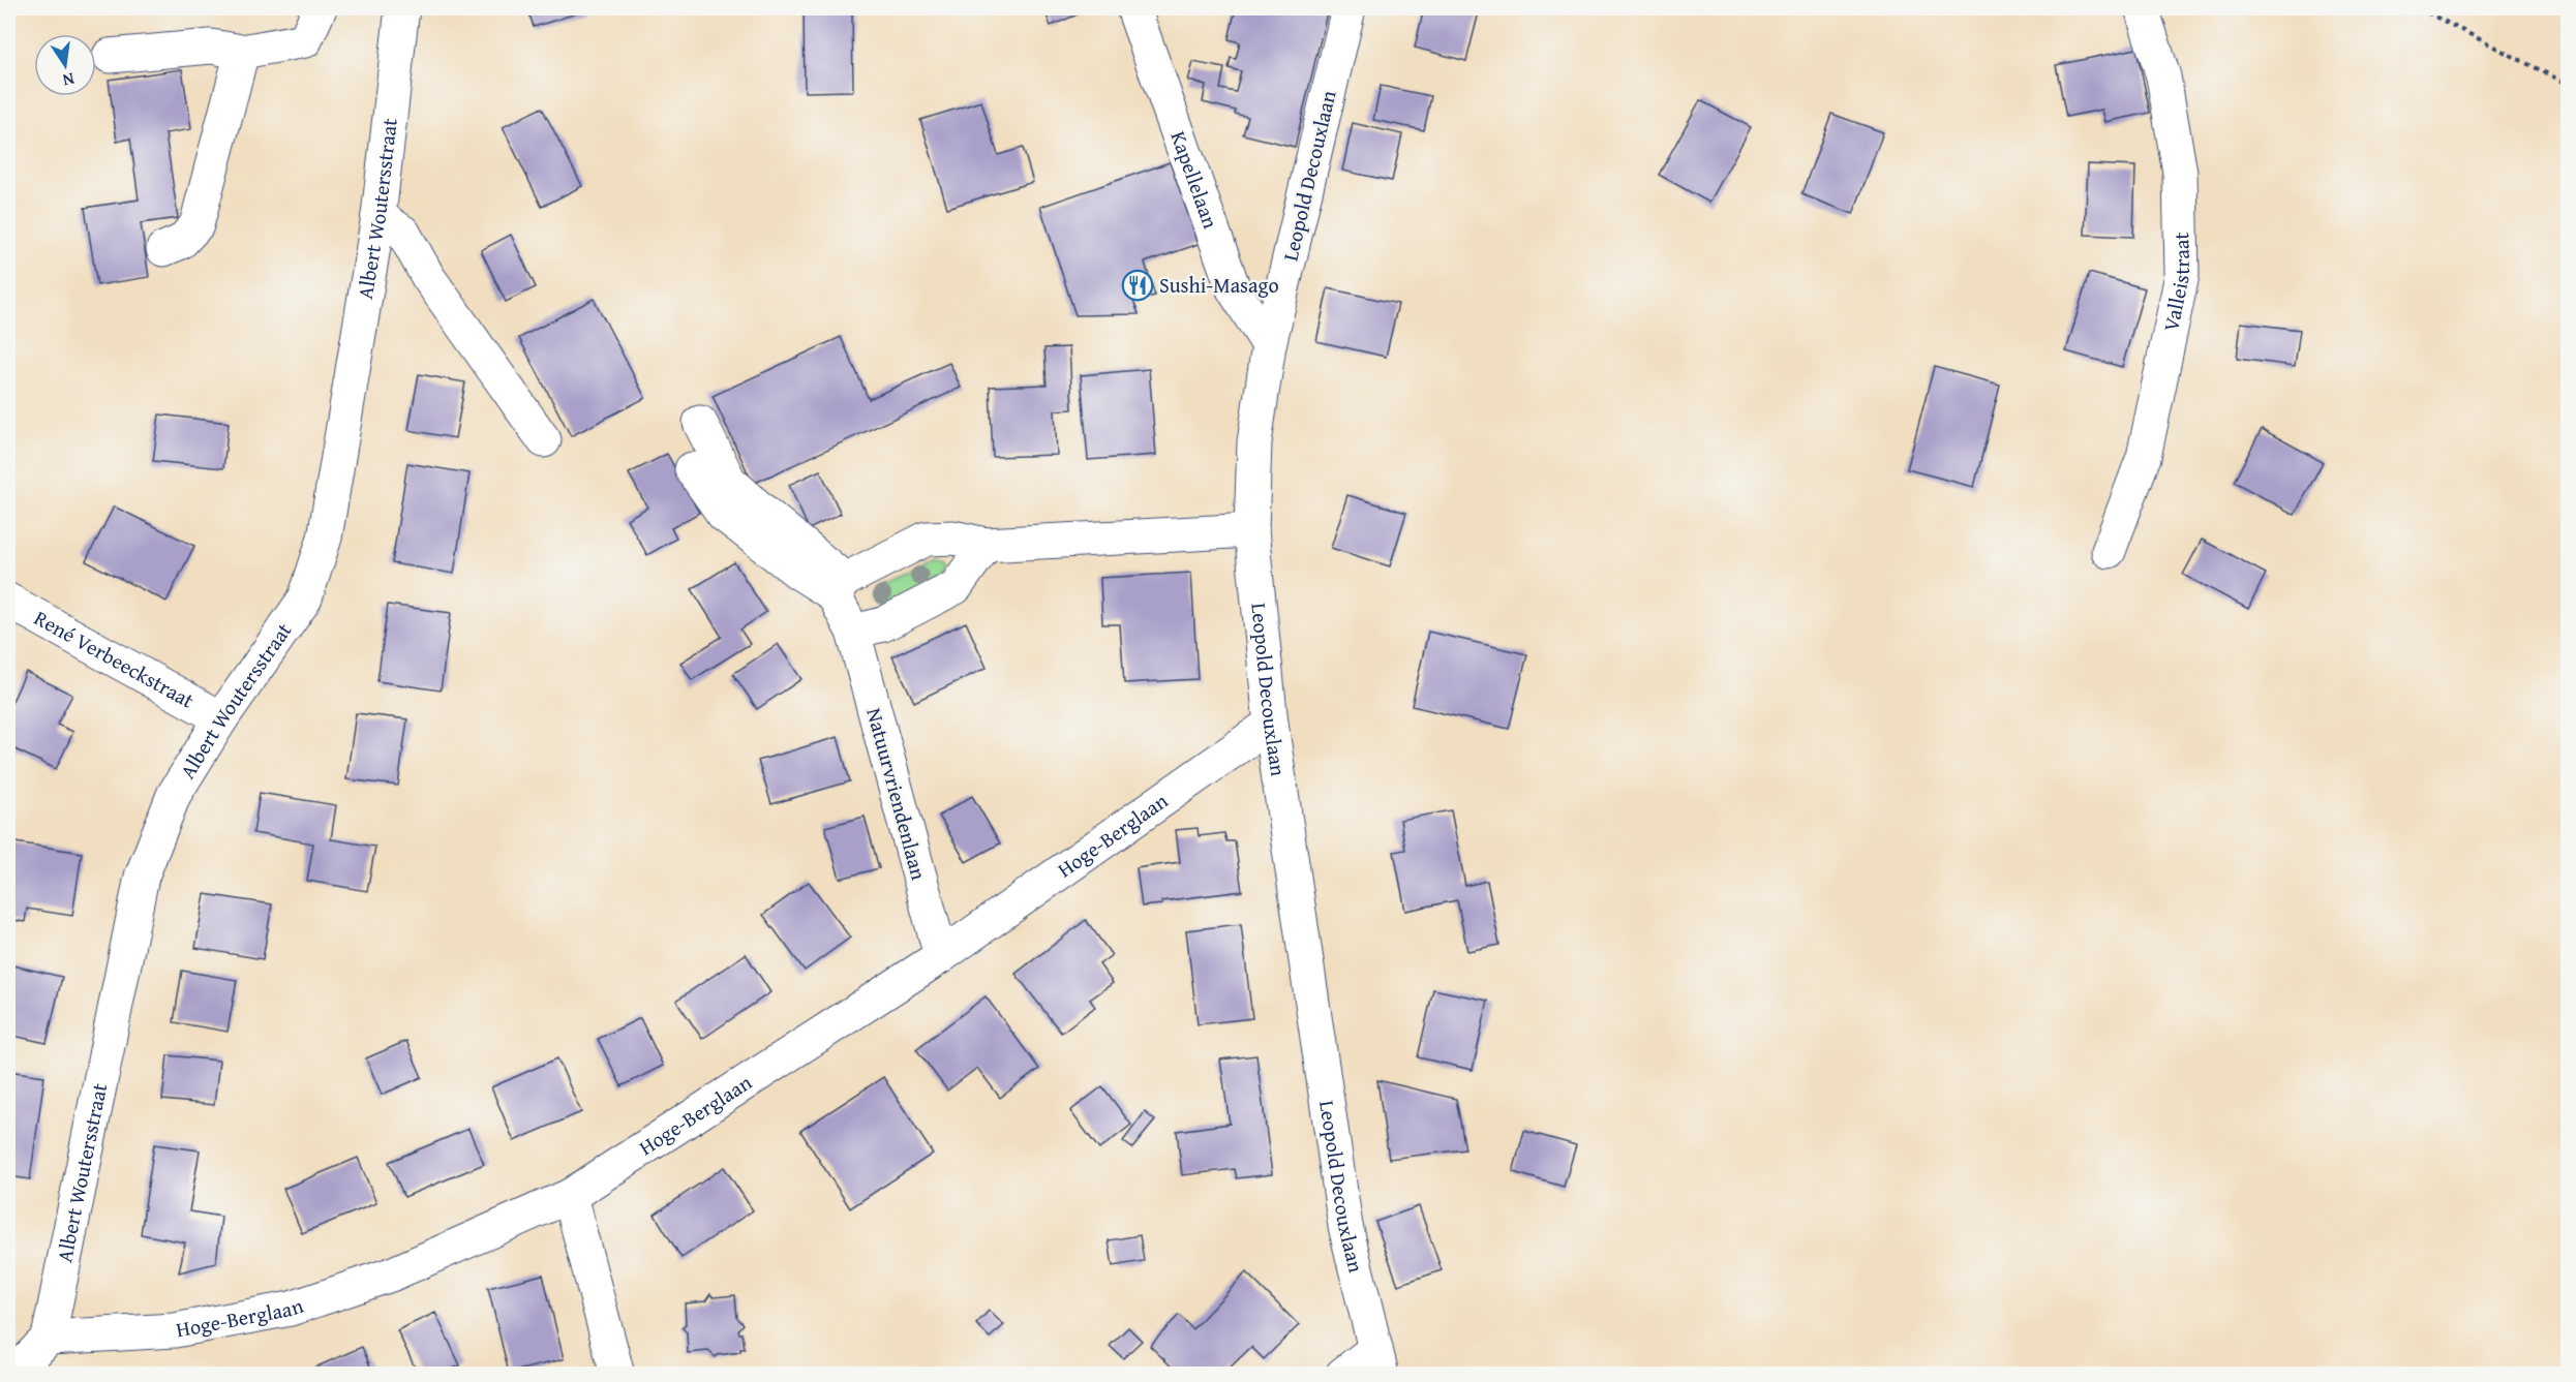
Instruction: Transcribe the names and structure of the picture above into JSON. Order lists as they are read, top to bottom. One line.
{"streets":{"street":["Leopold Decouxlaan","Kapellelaan","Albert Woutersstraat","Valleistraat","René Verbeeckstraat","Natuurvriendenlaan","Hoge-Berglaan"]},"crossings":[["Leopold Decouxlaan","Kapellelaan"],["Leopold Decouxlaan","Hoge-Berglaan"],["Albert Woutersstraat","René Verbeeckstraat"],["Albert Woutersstraat","Hoge-Berglaan"],["Natuurvriendenlaan","Hoge-Berglaan"]],"places":{"restaurant":["Sushi-Masago"]},"north":"bottom"}
